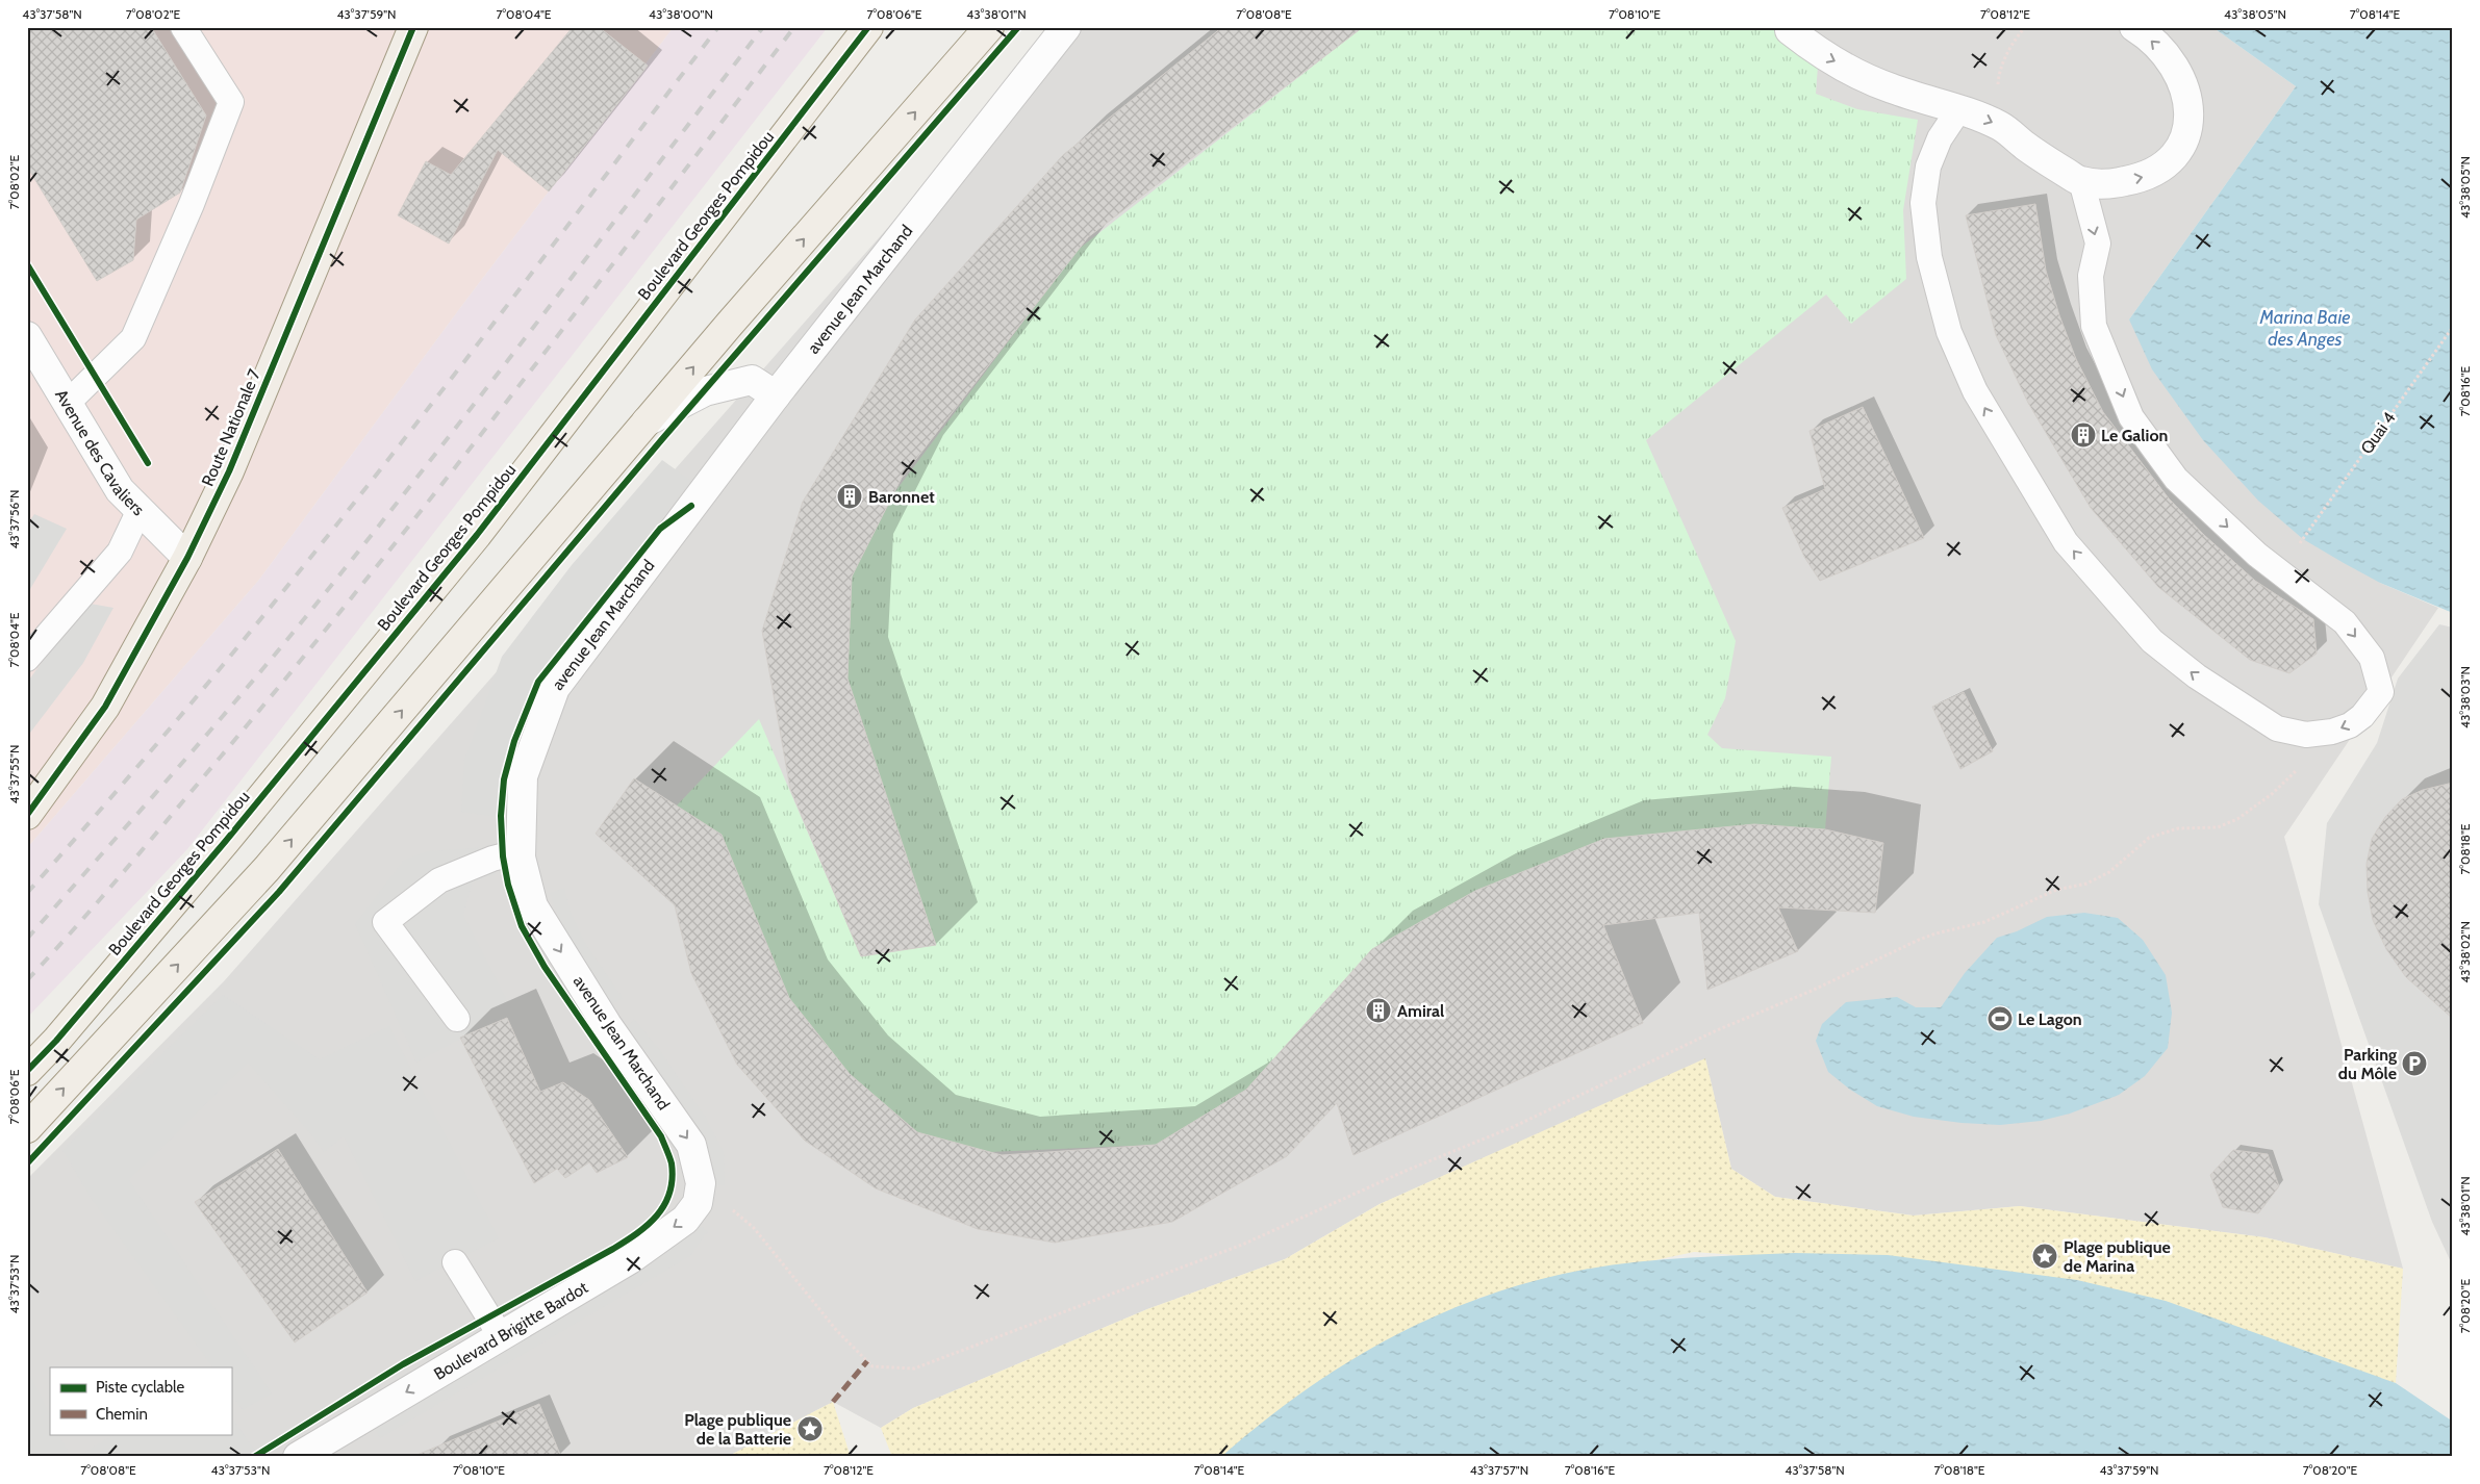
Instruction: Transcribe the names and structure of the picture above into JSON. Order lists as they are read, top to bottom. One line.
{"streets":{"main road":["Boulevard Georges Pompidou","Route Nationale 7"],"street":["avenue Jean Marchand","Avenue des Cavaliers","Boulevard Brigitte Bardot"],"path":["Quai 4"]},"crossings":[["avenue Jean Marchand","Boulevard Brigitte Bardot"],["Route Nationale 7","Avenue des Cavaliers"]],"one_way":["Boulevard Brigitte Bardot"],"water":["Marina Baie des Anges"],"places":{"building":["Le Galion","Baronnet","Amiral"],"sports":["Le Lagon"],"parking":["Parking du Môle"],"place":["Plage publique de Marina","Plage publique de la Batterie"]},"legend":["Piste cyclable","Chemin"],"coordinates":["43°37'58\"N","7°08'02\"E","43°37'59\"N","7°08'04\"E","43°38'00\"N","7°08'06\"E","43°38'01\"N","7°08'08\"E","7°08'10\"E","7°08'12\"E","43°38'05\"N","7°08'14\"E","7°08'16\"E","43°37'56\"N","43°38'03\"N","43°37'55\"N","7°08'18\"E","43°38'02\"N","43°37'53\"N","7°08'20\"E","43°37'57\"N"]}
